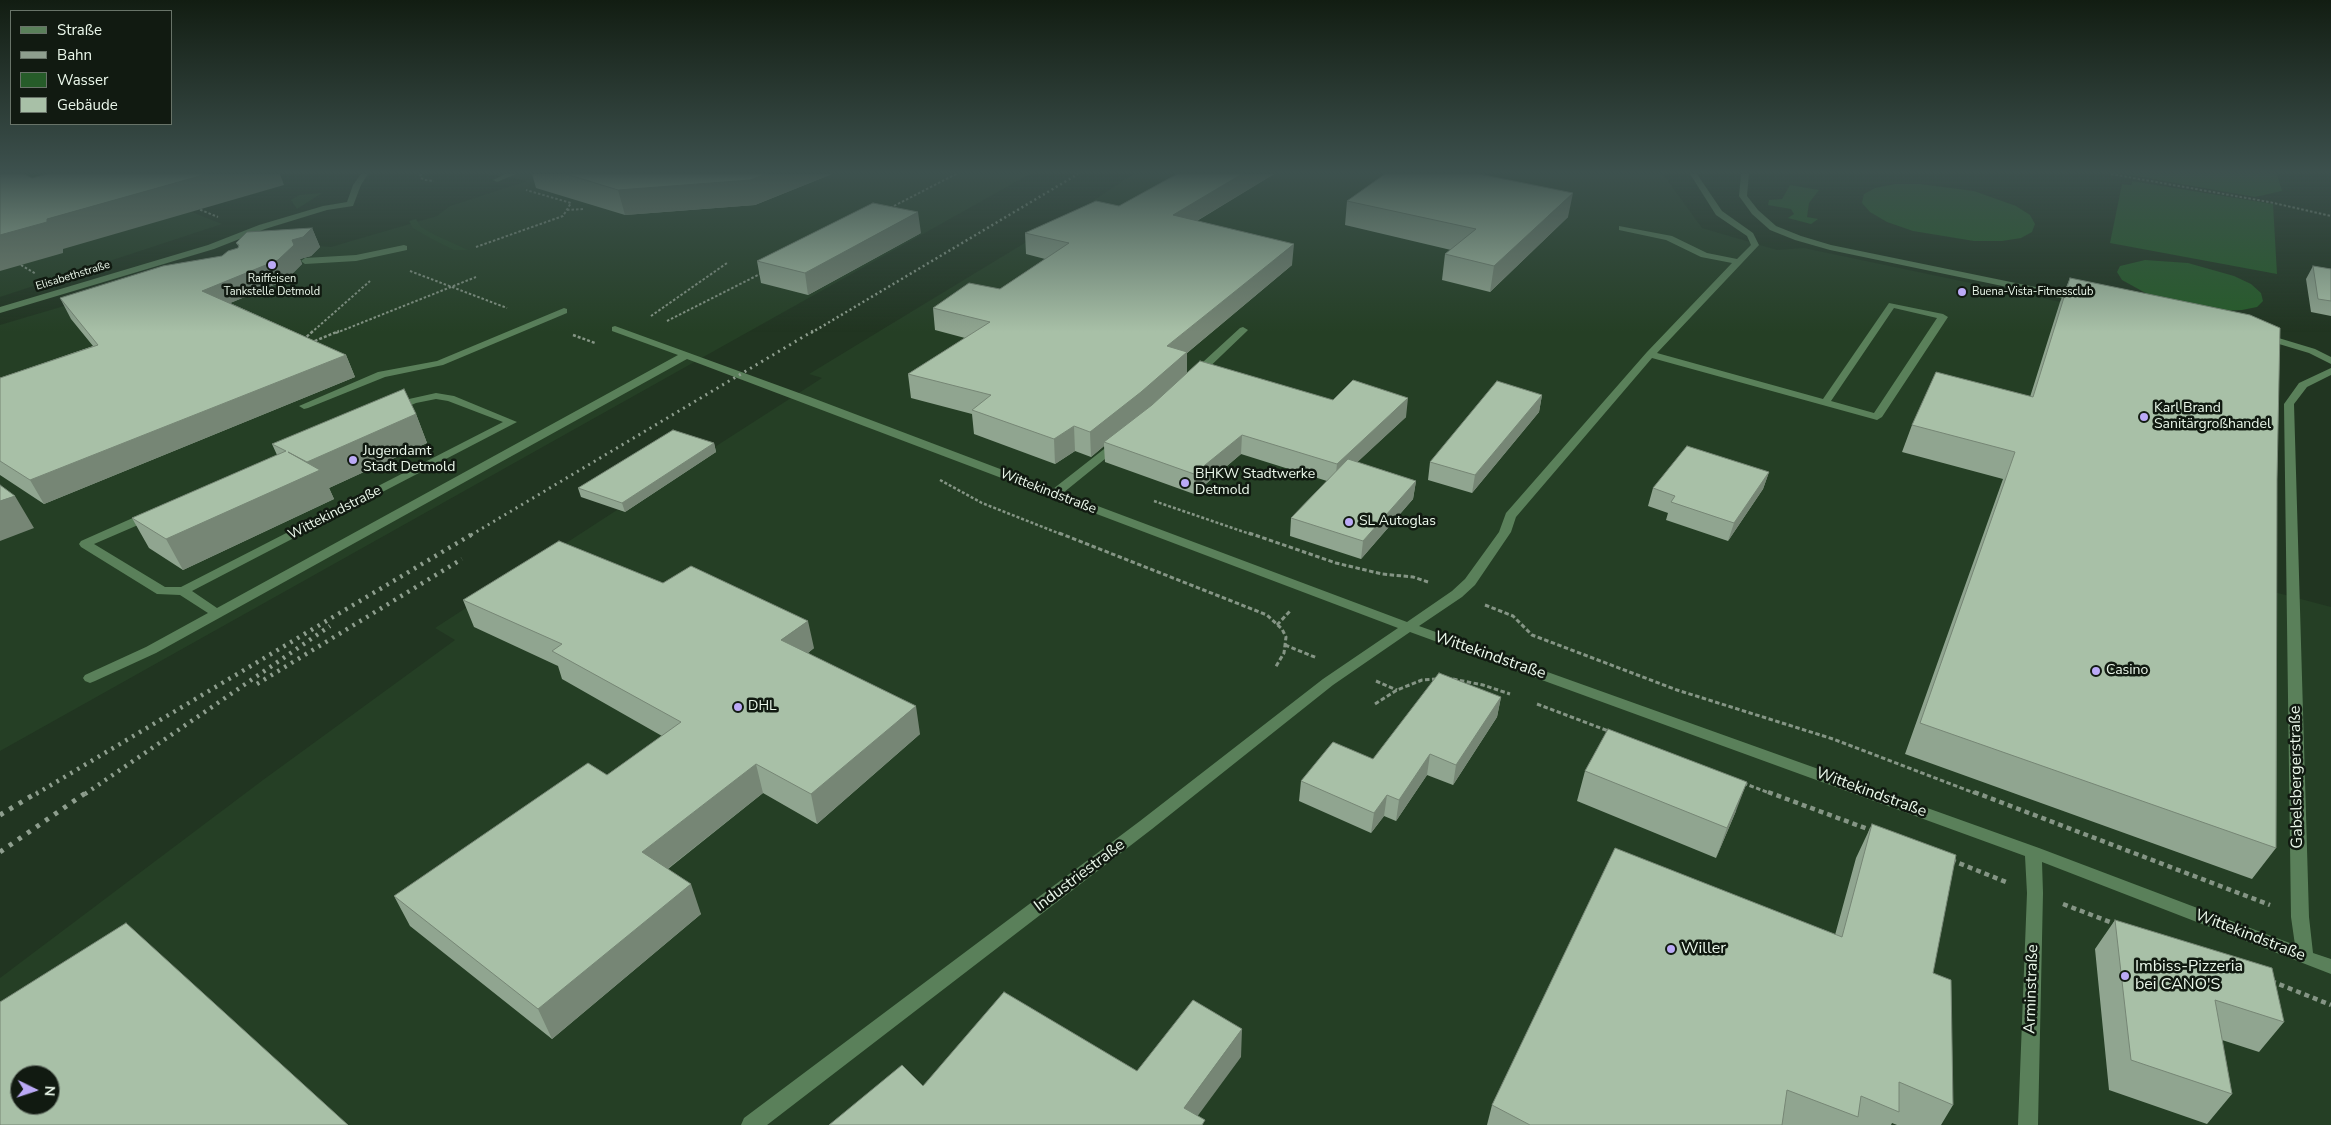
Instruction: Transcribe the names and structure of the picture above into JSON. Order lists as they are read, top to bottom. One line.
{"streets":{"street":["Elisabethstraße","Wittekindstraße","Gabelsbergerstraße","Industriestraße","Arminstraße"]},"crossings":[["Wittekindstraße","Gabelsbergerstraße"],["Wittekindstraße","Industriestraße"],["Wittekindstraße","Arminstraße"]],"places":["Raiffeisen Tankstelle Detmold","Buena-Vista-Fitnessclub","Karl Brand Sanitärgroßhandel","Jugendamt Stadt Detmold","BHKW Stadtwerke Detmold","SL Autoglas","Casino","DHL","Willer","Imbiss-Pizzeria bei CANO'S"],"legend":["Straße","Bahn","Wasser","Gebäude"],"north":"right"}
